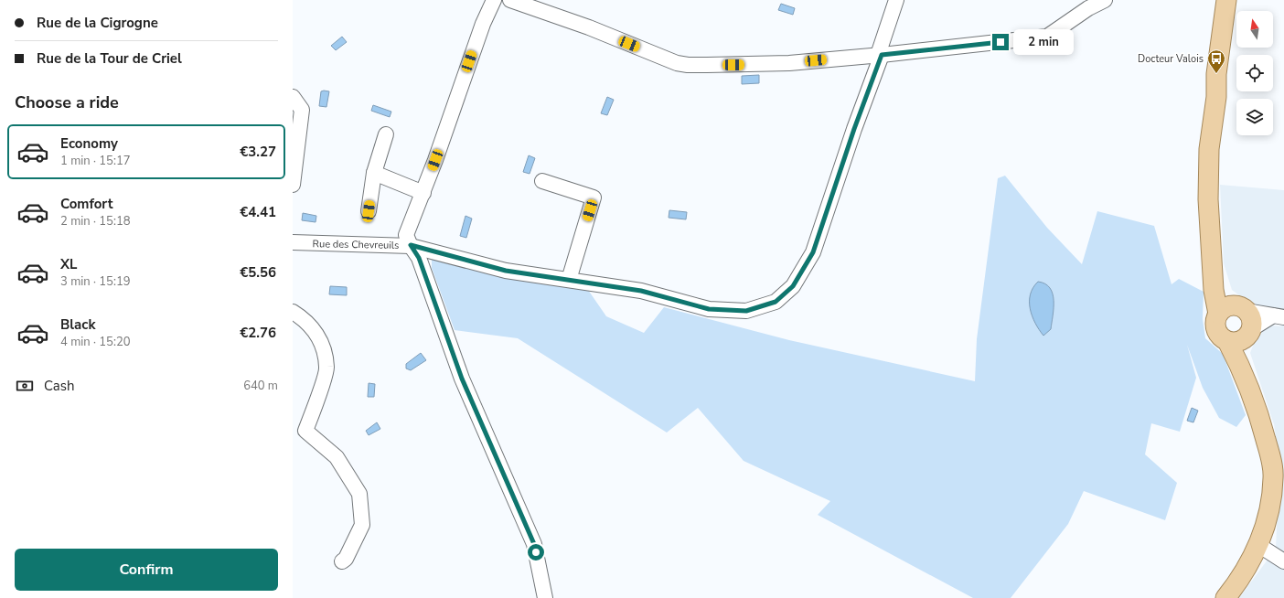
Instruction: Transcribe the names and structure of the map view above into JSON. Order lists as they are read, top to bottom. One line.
{"streets":{"street":["Rue des Chevreuils"]},"places":{"bus stop":["Docteur Valois"]},"north":"top","page":{"banner":["Rue de la Cigrogne","Rue de la Tour de Criel"],"bubble":"2 min","heading":"Choose a ride","list":[{"name":"Economy","note":"1 min · 15:17","value":"€3.27"},{"name":"Comfort","note":"2 min · 15:18","value":"€4.41"},{"name":"XL","note":"3 min · 15:19","value":"€5.56"},{"name":"Black","note":"4 min · 15:20","value":"€2.76"}],"pay":["Cash","640 m"],"buttons":"Confirm"}}
